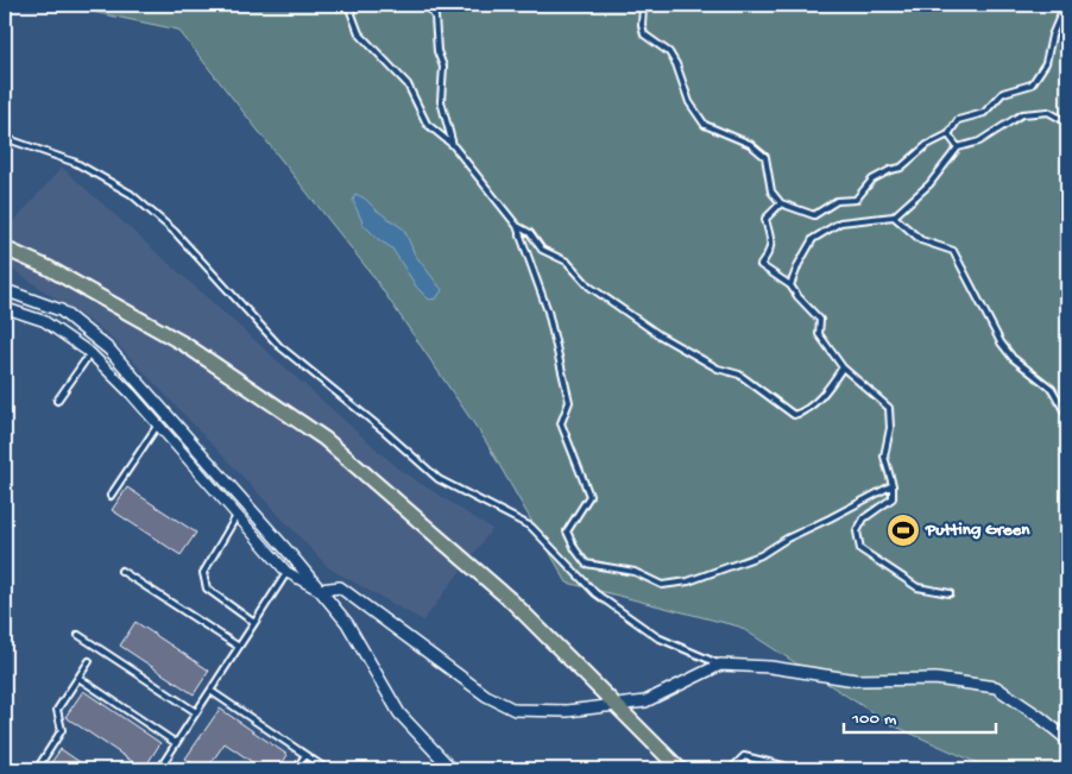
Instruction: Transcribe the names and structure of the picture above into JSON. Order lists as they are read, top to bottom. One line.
{"places":{"sports":["Putting Green"]},"scale_bar":"100 m"}
